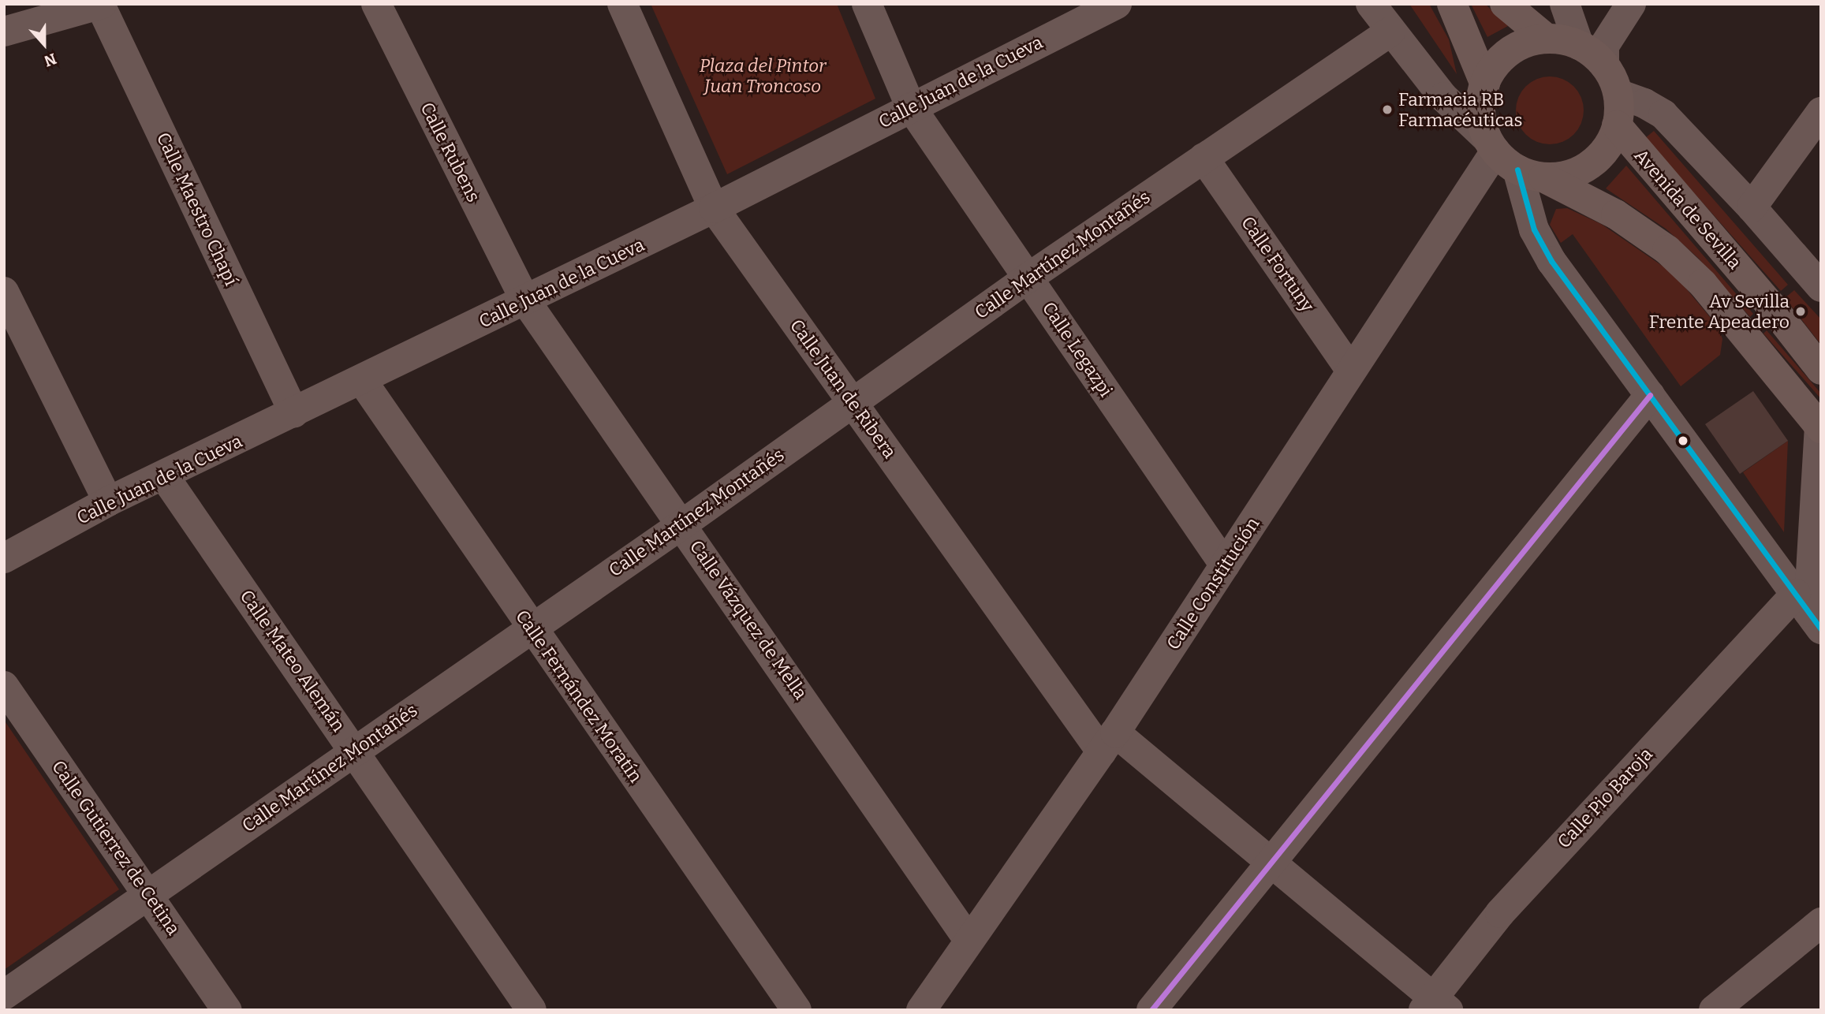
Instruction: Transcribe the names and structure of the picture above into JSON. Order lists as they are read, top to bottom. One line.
{"streets":{"main road":["Avenida de Sevilla"],"street":["Calle Juan de la Cueva","Calle Rubens","Calle Maestro Chapí","Calle Martínez Montañés","Calle Fortuny","Calle Legazpi","Calle Juan de Ribera","Calle Constitución","Calle Vázquez de Mella","Calle Mateo Alemán","Calle Fernández Moratín","Calle Pio Baroja","Calle Gutierrez de Cetina"]},"crossings":[["Calle Juan de la Cueva","Calle Rubens"],["Calle Juan de la Cueva","Calle Maestro Chapí"],["Calle Juan de la Cueva","Calle Legazpi"],["Calle Juan de la Cueva","Calle Juan de Ribera"],["Calle Juan de la Cueva","Calle Vázquez de Mella"],["Calle Juan de la Cueva","Calle Mateo Alemán"],["Calle Juan de la Cueva","Calle Fernández Moratín"],["Calle Rubens","Calle Vázquez de Mella"],["Avenida de Sevilla","Calle Constitución"],["Calle Martínez Montañés","Calle Fortuny"],["Calle Martínez Montañés","Calle Legazpi"],["Calle Martínez Montañés","Calle Juan de Ribera"],["Calle Martínez Montañés","Calle Vázquez de Mella"],["Calle Martínez Montañés","Calle Mateo Alemán"],["Calle Martínez Montañés","Calle Fernández Moratín"],["Calle Martínez Montañés","Calle Gutierrez de Cetina"],["Calle Fortuny","Calle Constitución"],["Calle Legazpi","Calle Constitución"],["Calle Juan de Ribera","Calle Constitución"],["Calle Juan de Ribera","Calle Pio Baroja"],["Calle Constitución","Calle Vázquez de Mella"]],"parks":["Plaza del Pintor Juan Troncoso"],"places":["Farmacia RB Farmacéuticas","Av Sevilla Frente Apeadero"],"north":"bottom"}
